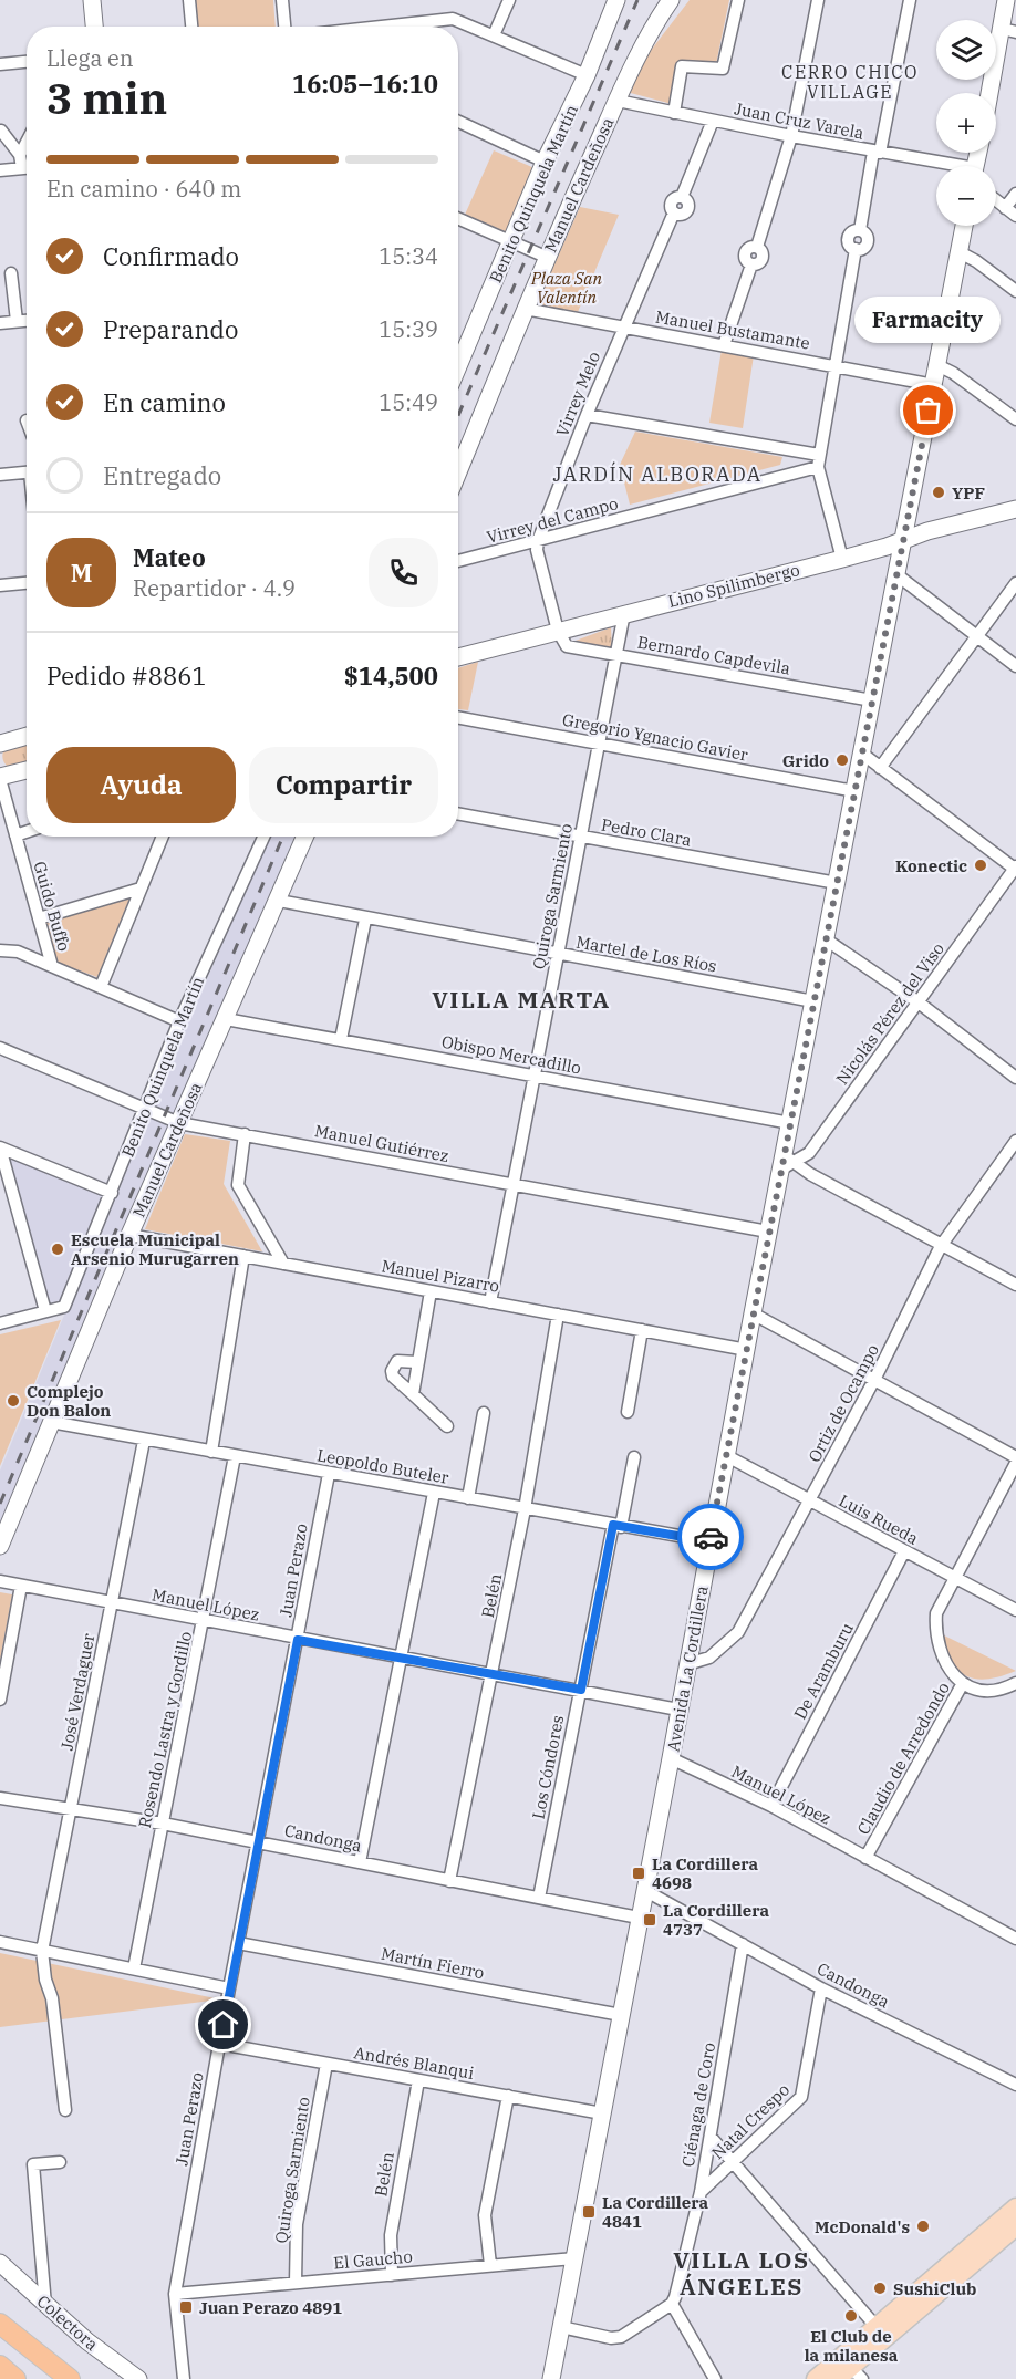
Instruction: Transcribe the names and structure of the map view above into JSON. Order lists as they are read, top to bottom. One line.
{"streets":{"main road":["Manuel Cardeñosa","Benito Quinquela Martín","Lino Spilimbergo","Avenida La Cordillera","Colectora"],"street":["Juan Cruz Varela","Manuel Bustamante","Virrey Melo","Virrey del Campo","Bernardo Capdevila","Gregorio Ygnacio Gavier","Pedro Clara","Quiroga Sarmiento","Guido Buffo","Martel de Los Ríos","Nicolás Pérez del Viso","Obispo Mercadillo","Manuel Gutiérrez","Manuel Pizarro","Ortiz de Ocampo","Leopoldo Buteler","Luis Rueda","Juan Perazo","Belén","Manuel López","De Aramburu","José Verdaguer","Rosendo Lastra y Gordillo","Claudio de Arredondo","Los Cóndores","Candonga","Martín Fierro","Andrés Blanqui","Ciénaga de Coro","Natal Crespo","El Gaucho"]},"crossings":[["Juan Cruz Varela","Manuel Cardeñosa"],["Juan Cruz Varela","Virrey Melo"],["Manuel Cardeñosa","Manuel Bustamante"],["Manuel Cardeñosa","Martel de Los Ríos"],["Manuel Cardeñosa","Obispo Mercadillo"],["Manuel Cardeñosa","Manuel Gutiérrez"],["Manuel Cardeñosa","Manuel Pizarro"],["Manuel Cardeñosa","Leopoldo Buteler"],["Benito Quinquela Martín","Manuel Gutiérrez"],["Manuel Bustamante","Virrey Melo"],["Manuel Bustamante","Avenida La Cordillera"],["Virrey Melo","Virrey del Campo"],["Virrey Melo","Lino Spilimbergo"],["Virrey Melo","Bernardo Capdevila"],["Lino Spilimbergo","Bernardo Capdevila"],["Lino Spilimbergo","Quiroga Sarmiento"],["Lino Spilimbergo","Avenida La Cordillera"],["Bernardo Capdevila","Quiroga Sarmiento"],["Bernardo Capdevila","Avenida La Cordillera"],["Gregorio Ygnacio Gavier","Quiroga Sarmiento"],["Gregorio Ygnacio Gavier","Avenida La Cordillera"],["Pedro Clara","Quiroga Sarmiento"],["Pedro Clara","Avenida La Cordillera"],["Quiroga Sarmiento","Martel de Los Ríos"],["Quiroga Sarmiento","Obispo Mercadillo"],["Quiroga Sarmiento","Manuel Gutiérrez"],["Quiroga Sarmiento","Manuel Pizarro"],["Quiroga Sarmiento","Andrés Blanqui"],["Quiroga Sarmiento","El Gaucho"],["Martel de Los Ríos","Avenida La Cordillera"],["Nicolás Pérez del Viso","Avenida La Cordillera"],["Obispo Mercadillo","Avenida La Cordillera"],["Manuel Gutiérrez","Avenida La Cordillera"],["Manuel Pizarro","Belén"],["Manuel Pizarro","Avenida La Cordillera"],["Ortiz de Ocampo","Luis Rueda"],["Ortiz de Ocampo","Avenida La Cordillera"],["Leopoldo Buteler","Juan Perazo"],["Leopoldo Buteler","Belén"],["Leopoldo Buteler","Avenida La Cordillera"],["Leopoldo Buteler","José Verdaguer"],["Leopoldo Buteler","Rosendo Lastra y Gordillo"],["Leopoldo Buteler","Los Cóndores"],["Luis Rueda","Avenida La Cordillera"],["Luis Rueda","De Aramburu"],["Luis Rueda","Claudio de Arredondo"],["Juan Perazo","Manuel López"],["Juan Perazo","Candonga"],["Juan Perazo","Martín Fierro"],["Juan Perazo","Andrés Blanqui"],["Juan Perazo","El Gaucho"],["Belén","Manuel López"],["Belén","Candonga"],["Belén","Andrés Blanqui"],["Belén","El Gaucho"],["Manuel López","Avenida La Cordillera"],["Manuel López","De Aramburu"],["Manuel López","José Verdaguer"],["Manuel López","Rosendo Lastra y Gordillo"],["Manuel López","Claudio de Arredondo"],["Manuel López","Los Cóndores"],["Avenida La Cordillera","Candonga"],["Avenida La Cordillera","Martín Fierro"],["Avenida La Cordillera","Andrés Blanqui"],["Avenida La Cordillera","El Gaucho"],["José Verdaguer","Candonga"],["Rosendo Lastra y Gordillo","Candonga"],["Los Cóndores","Candonga"],["Candonga","Ciénaga de Coro"],["Candonga","Natal Crespo"],["Ciénaga de Coro","Natal Crespo"]],"districts":["CERRO CHICO VILLAGE","JARDÍN ALBORADA","VILLA MARTA","VILLA LOS ÁNGELES"],"parks":["Plaza San Valentín"],"places":{"other":["Farmacity","YPF","Grido","Konectic","Escuela Municipal Arsenio Murugarren","Complejo Don Balon","McDonald's","SushiClub","El Club de la milanesa"],"transit":["La Cordillera 4698","La Cordillera 4737","La Cordillera 4841","Juan Perazo 4891"]},"page":{"map_buttons":["+","−"],"heading":["3 min","Llega en","16:05–16:10"],"panel":["Mateo","Repartidor · 4.9","Pedido #8861","$14,500"],"bar":"En camino · 640 m","list":[["Confirmado","15:34"],["Preparando","15:39"],["En camino","15:49"],"Entregado"],"bubble":"Farmacity","round":"M","buttons":["Ayuda","Compartir"]}}
